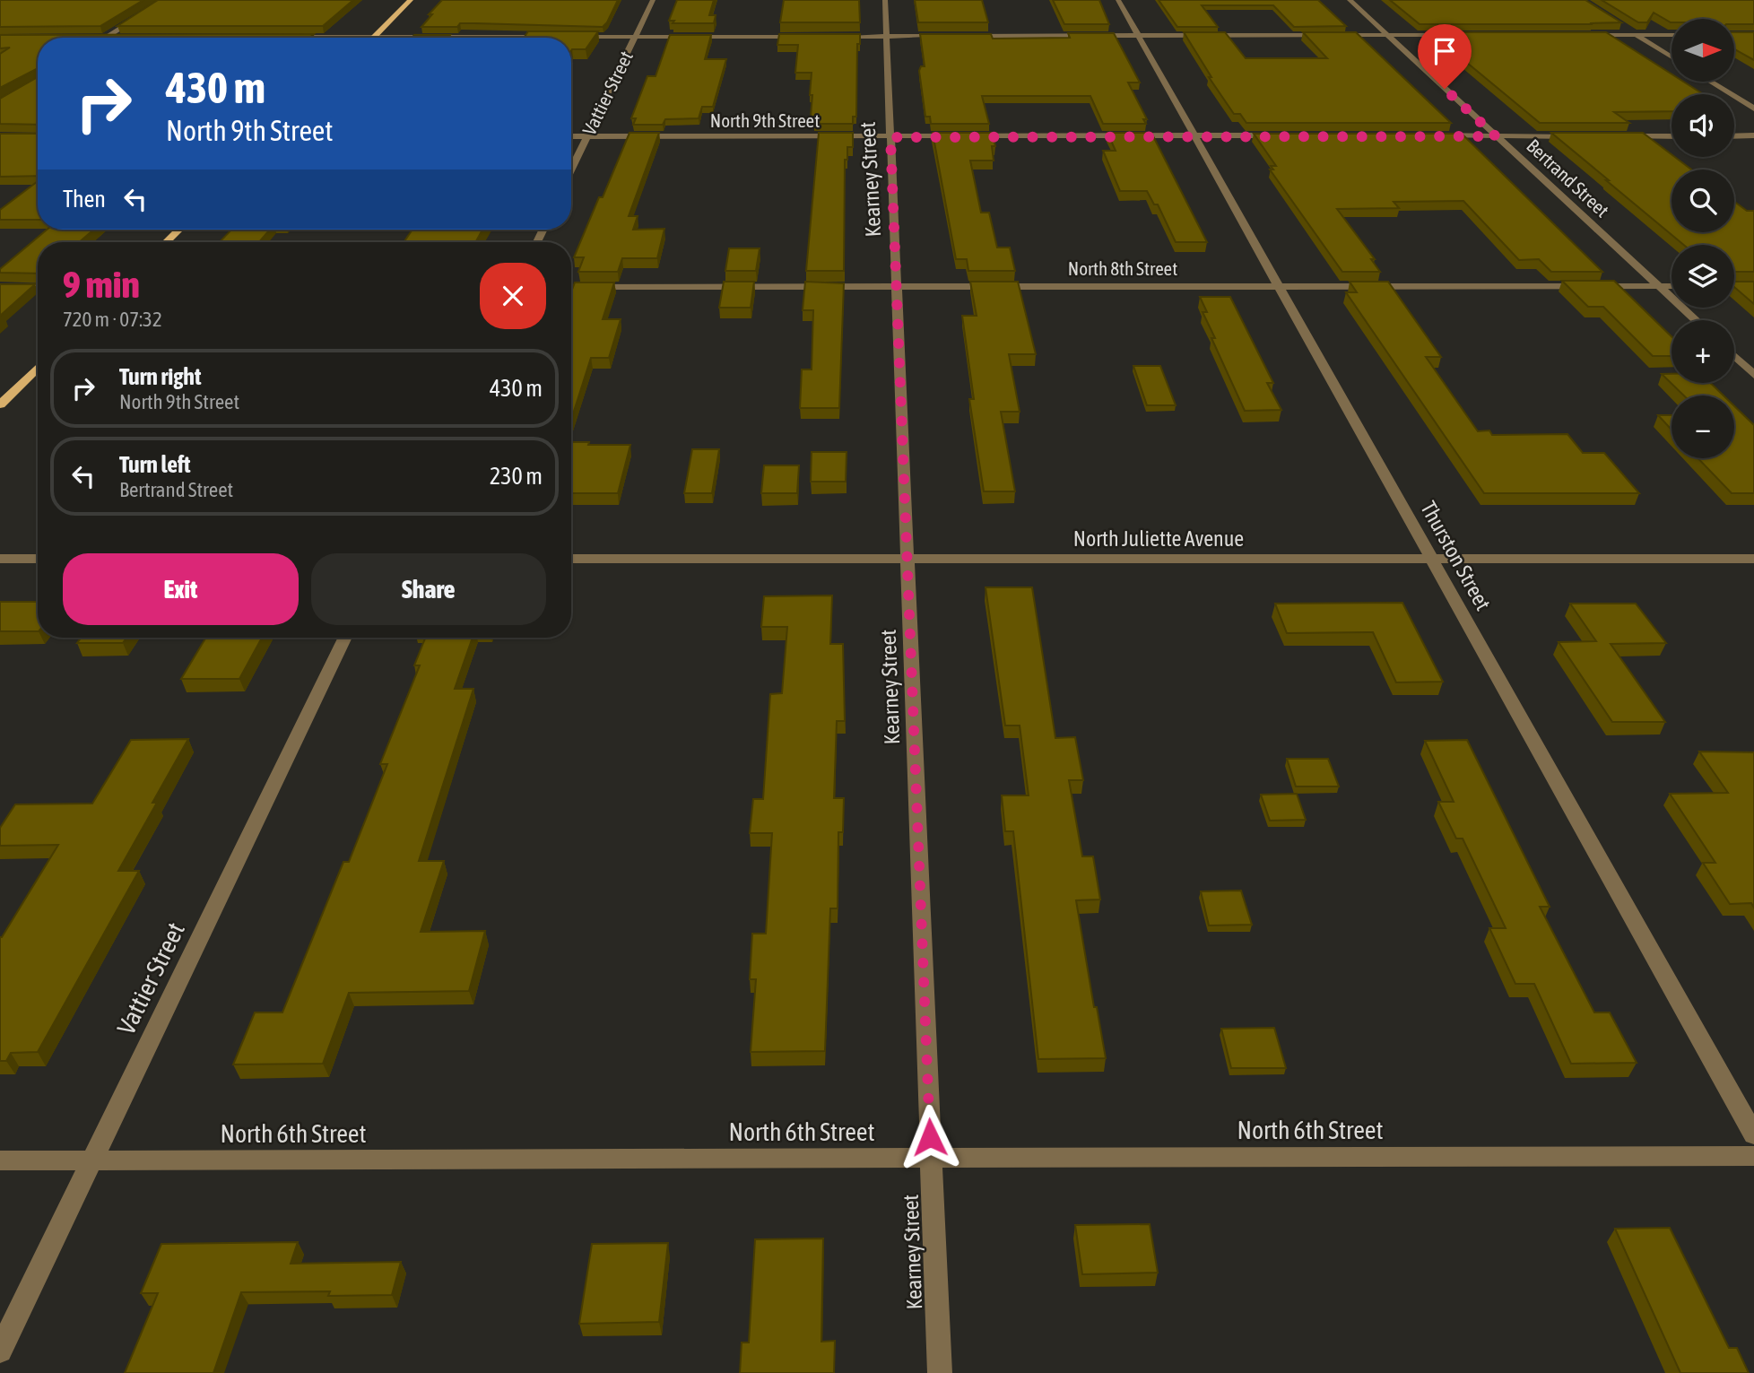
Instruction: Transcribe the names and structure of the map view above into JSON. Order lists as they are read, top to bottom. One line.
{"streets":{"street":["Vattier Street","North 9th Street","Bertrand Street","Kearney Street","North 8th Street","North Juliette Avenue","Thurston Street","North 6th Street"]},"crossings":[["Vattier Street","North 9th Street"],["Vattier Street","North 6th Street"],["North 9th Street","Kearney Street"],["North 9th Street","Thurston Street"],["Bertrand Street","North 8th Street"],["Kearney Street","North 8th Street"],["Kearney Street","North Juliette Avenue"],["Kearney Street","North 6th Street"],["North 8th Street","Thurston Street"],["North Juliette Avenue","Thurston Street"]],"north":"right","page":{"map_buttons":["+","−"],"turn":["430 m","North 9th Street"],"then":"Then","heading":["9 min","720 m · 07:32"],"list":[{"name":"Turn right","note":"North 9th Street","value":"430 m"},{"name":"Turn left","note":"Bertrand Street","value":"230 m"}],"buttons":["Exit","Share"]}}
